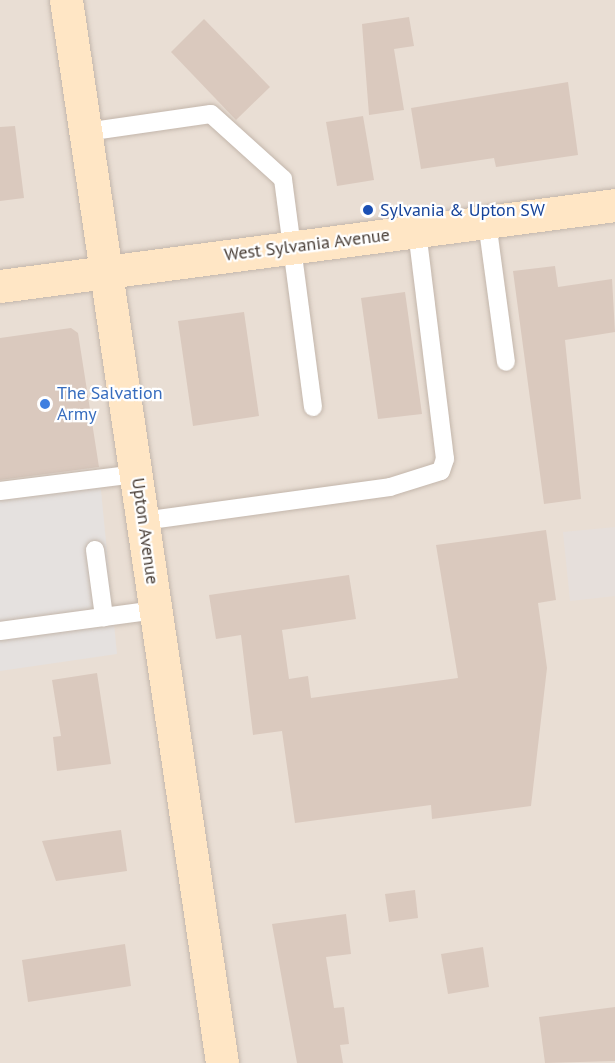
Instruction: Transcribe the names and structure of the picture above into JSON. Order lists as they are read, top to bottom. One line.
{"streets":{"street":["West Sylvania Avenue","Upton Avenue"]},"crossings":[["West Sylvania Avenue","Upton Avenue"]],"places":["Sylvania & Upton SW","The Salvation Army"]}
